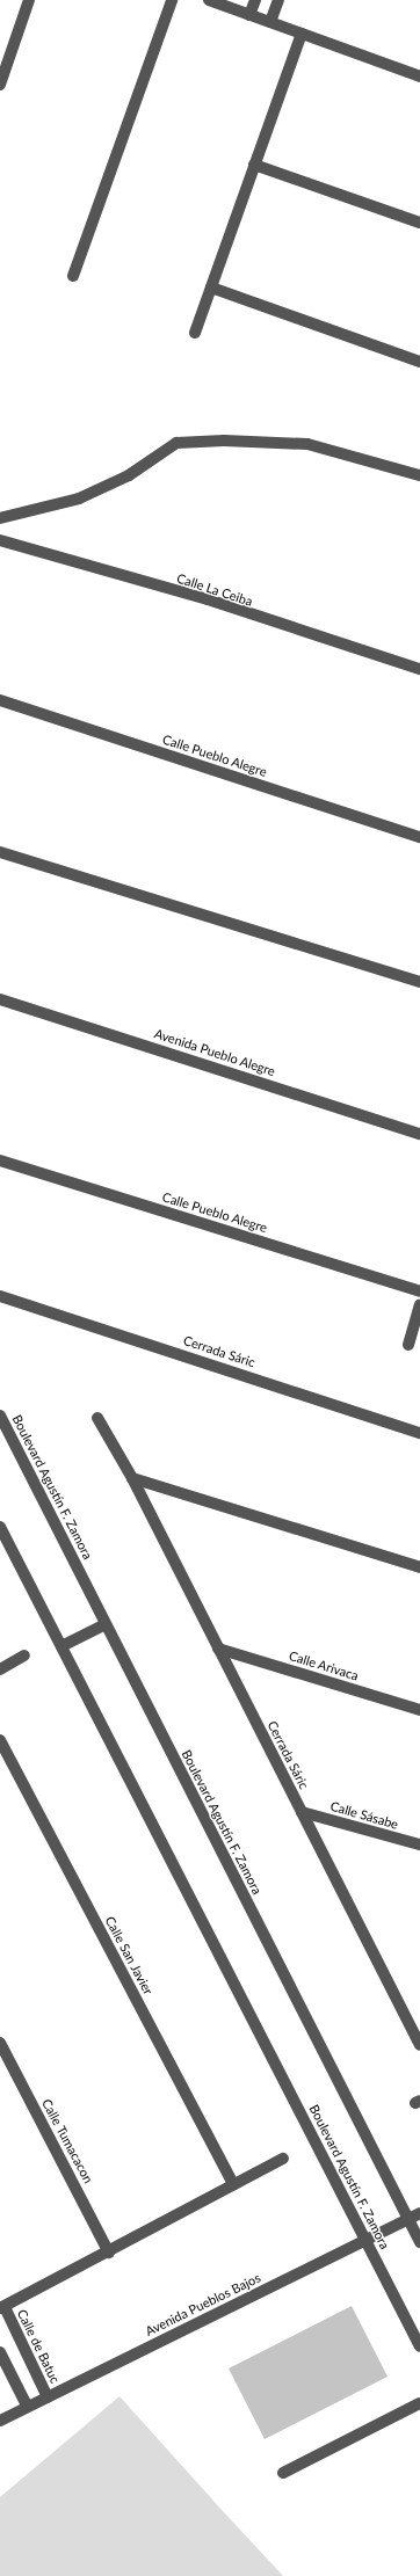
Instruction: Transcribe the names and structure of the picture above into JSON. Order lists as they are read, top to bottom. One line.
{"streets":{"street":["Calle La Ceiba","Calle Pueblo Alegre","Avenida Pueblo Alegre","Cerrada Sáric","Boulevard Agustín F. Zamora","Calle Arivaca","Calle Sásabe","Calle San Javier","Calle Tumacacon","Avenida Pueblos Bajos","Calle de Batuc"]},"crossings":[["Cerrada Sáric","Calle Arivaca"],["Cerrada Sáric","Calle Sásabe"],["Boulevard Agustín F. Zamora","Avenida Pueblos Bajos"],["Avenida Pueblos Bajos","Calle de Batuc"]]}
